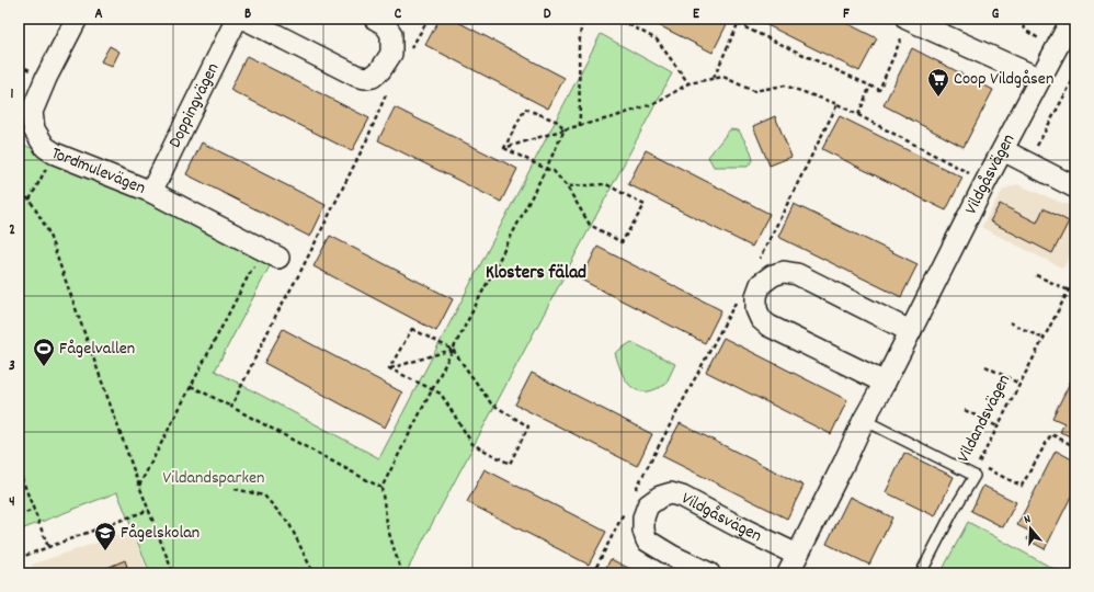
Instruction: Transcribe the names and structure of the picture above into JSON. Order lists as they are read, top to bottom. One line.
{"streets":{"street":["Doppingvägen","Tordmulevägen","Vildgåsvägen"],"lane":["Vildandsvägen"]},"crossings":[["Doppingvägen","Tordmulevägen"]],"districts":["Klosters fälad"],"parks":["Vildandsparken"],"places":{"supermarket":["Coop Vildgåsen"],"sports":["Fågelvallen"],"school or university":["Fågelskolan"]},"north":"top","grid":{"columns":["A","B","C","D","E","F","G"],"rows":["1","2","3","4"]}}
